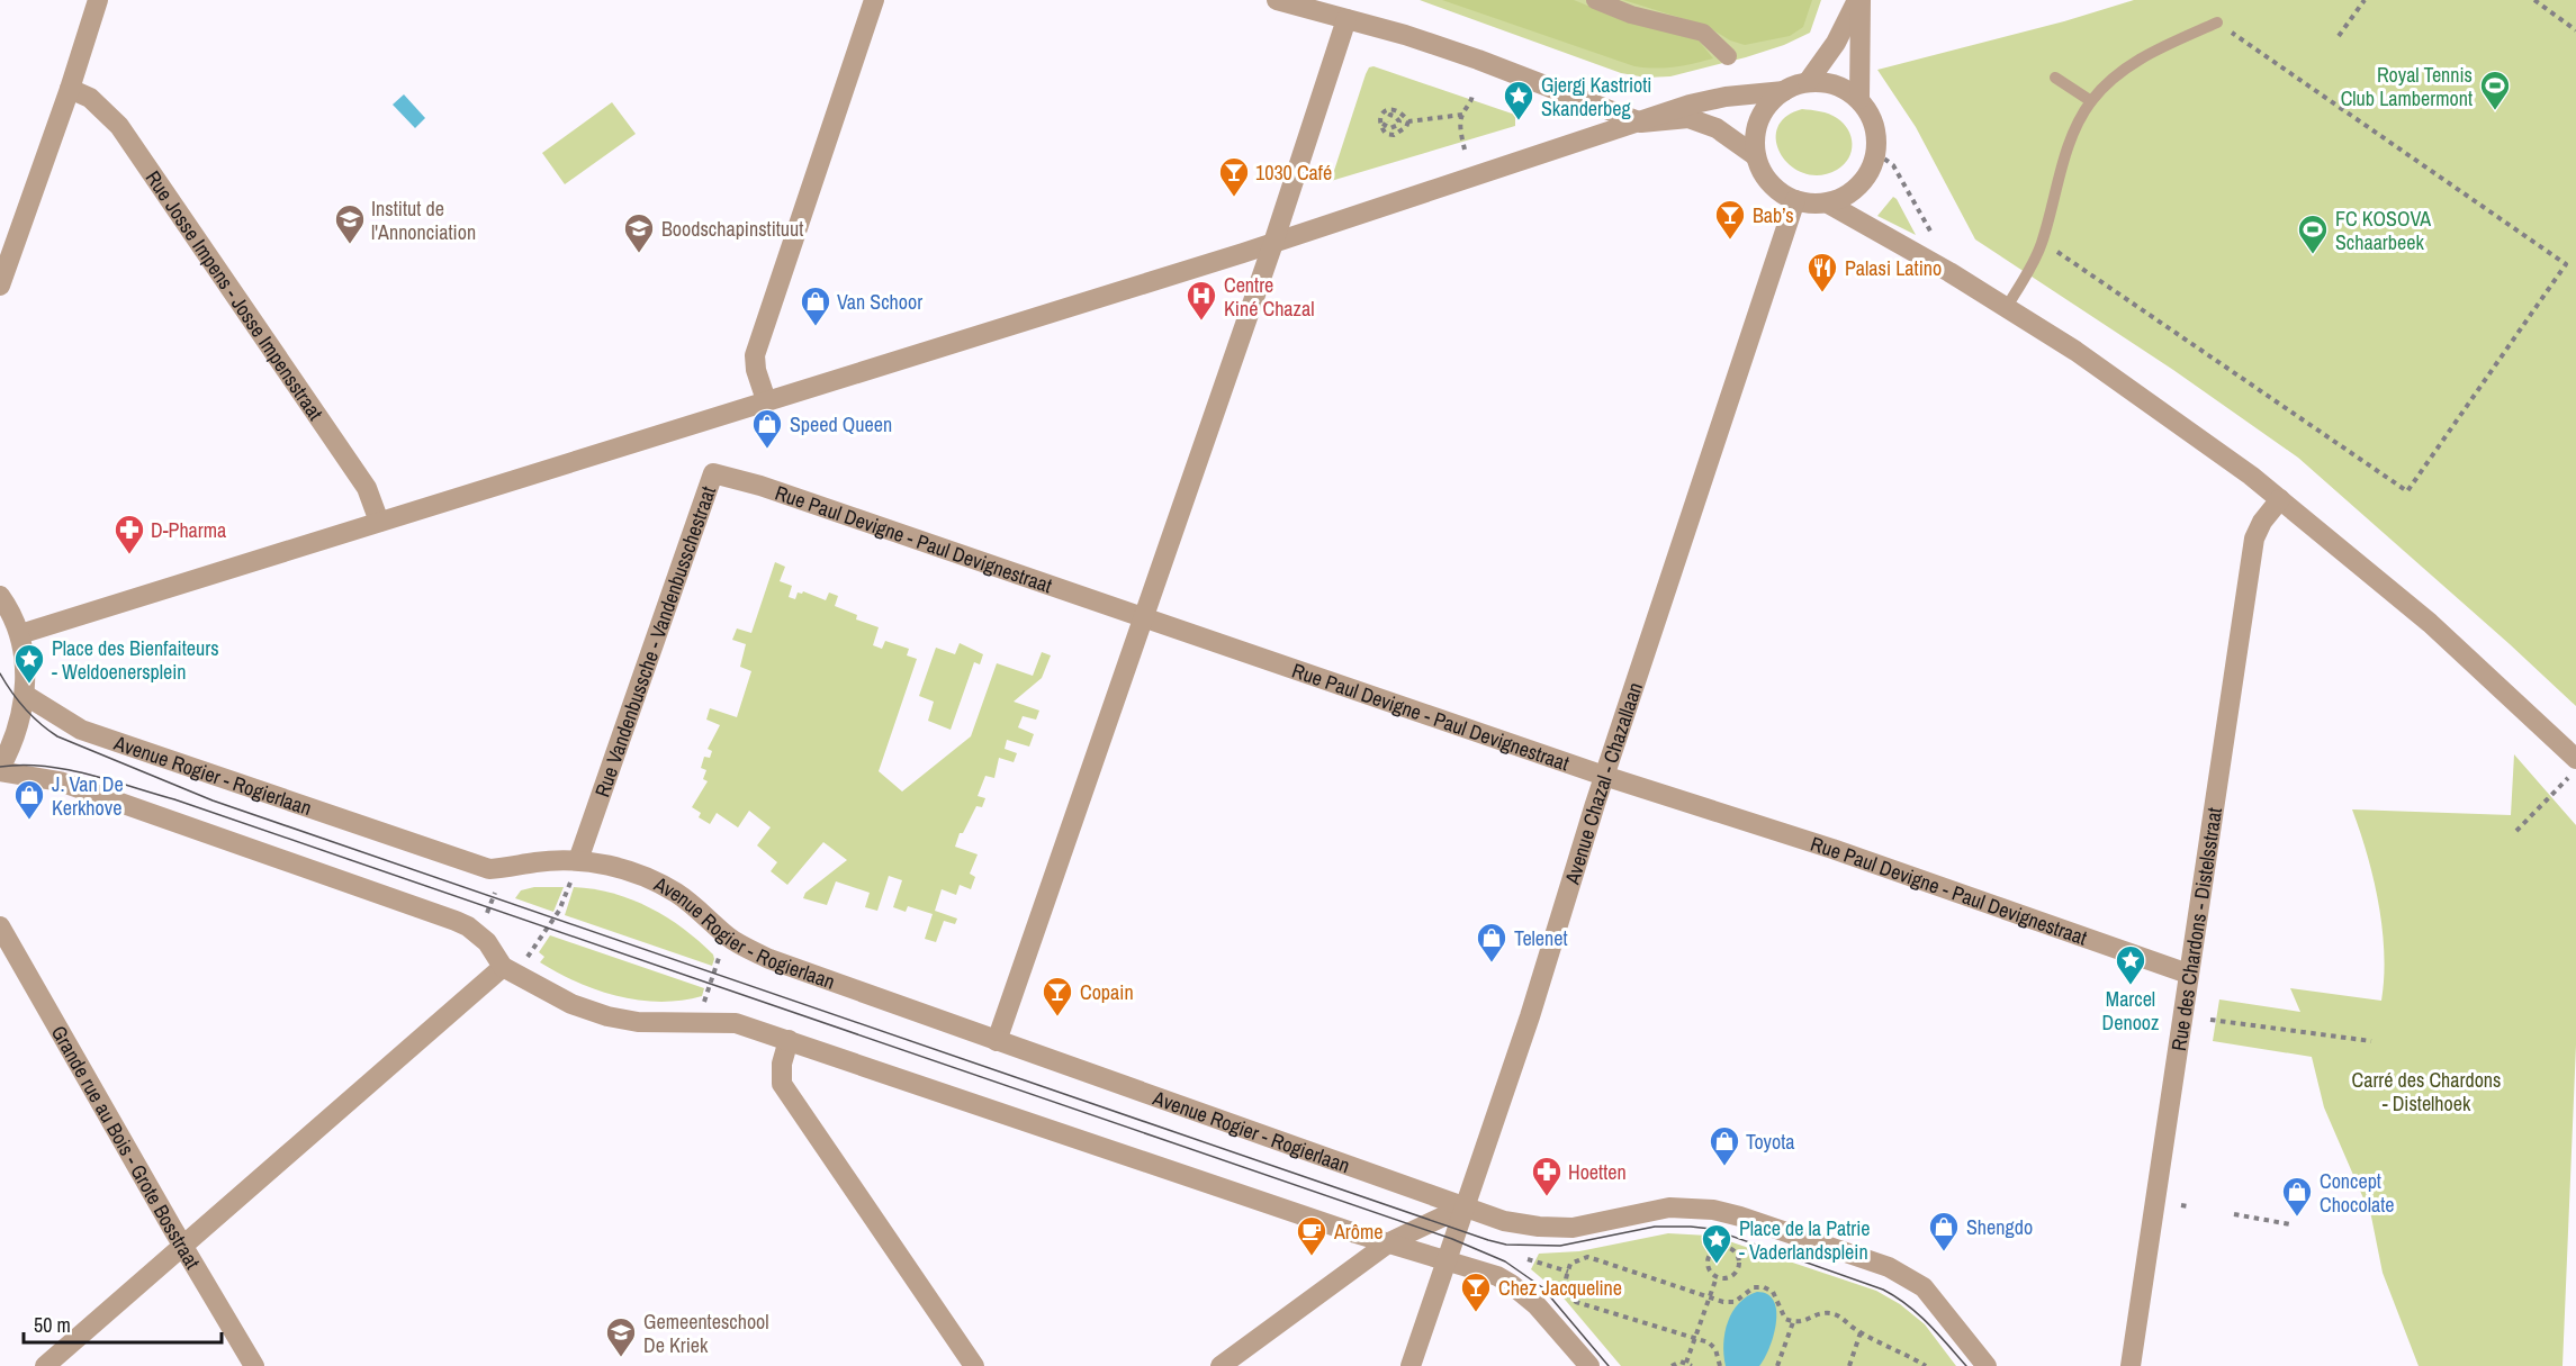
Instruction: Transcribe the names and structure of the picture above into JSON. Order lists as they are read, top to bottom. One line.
{"streets":{"street":["Rue Josse Impens - Josse Impensstraat","Rue Paul Devigne - Paul Devignestraat","Rue Vandenbussche - Vandenbusschestraat","Avenue Rogier - Rogierlaan","Avenue Chazal - Chazallaan","Rue des Chardons - Distelsstraat","Grande rue au Bois - Grote Bosstraat"]},"crossings":[["Rue Paul Devigne - Paul Devignestraat","Rue Vandenbussche - Vandenbusschestraat"],["Rue Paul Devigne - Paul Devignestraat","Avenue Chazal - Chazallaan"],["Rue Paul Devigne - Paul Devignestraat","Rue des Chardons - Distelsstraat"],["Rue Vandenbussche - Vandenbusschestraat","Avenue Rogier - Rogierlaan"],["Avenue Rogier - Rogierlaan","Avenue Chazal - Chazallaan"]],"parks":["Carré des Chardons - Distelhoek"],"places":{"sports":["Royal Tennis Club Lambermont","FC KOSOVA Schaarbeek"],"place":["Gjergj Kastrioti Skanderbeg","Place des Bienfaiteurs - Weldoenersplein","Marcel Denooz","Place de la Patrie - Vaderlandsplein"],"bar":["1030 Café","Bab’s","Copain","Chez Jacqueline"],"school or university":["Institut de l'Annonciation","Boodschapinstituut","Gemeenteschool De Kriek"],"restaurant":["Palasi Latino"],"hospital":["Centre Kiné Chazal"],"shop":["Van Schoor","Speed Queen","J. Van De Kerkhove","Telenet","Toyota","Concept Chocolate","Shengdo"],"pharmacy":["D-Pharma","Hoetten"],"cafe":["Arôme"]},"scale_bar":"50 m"}
